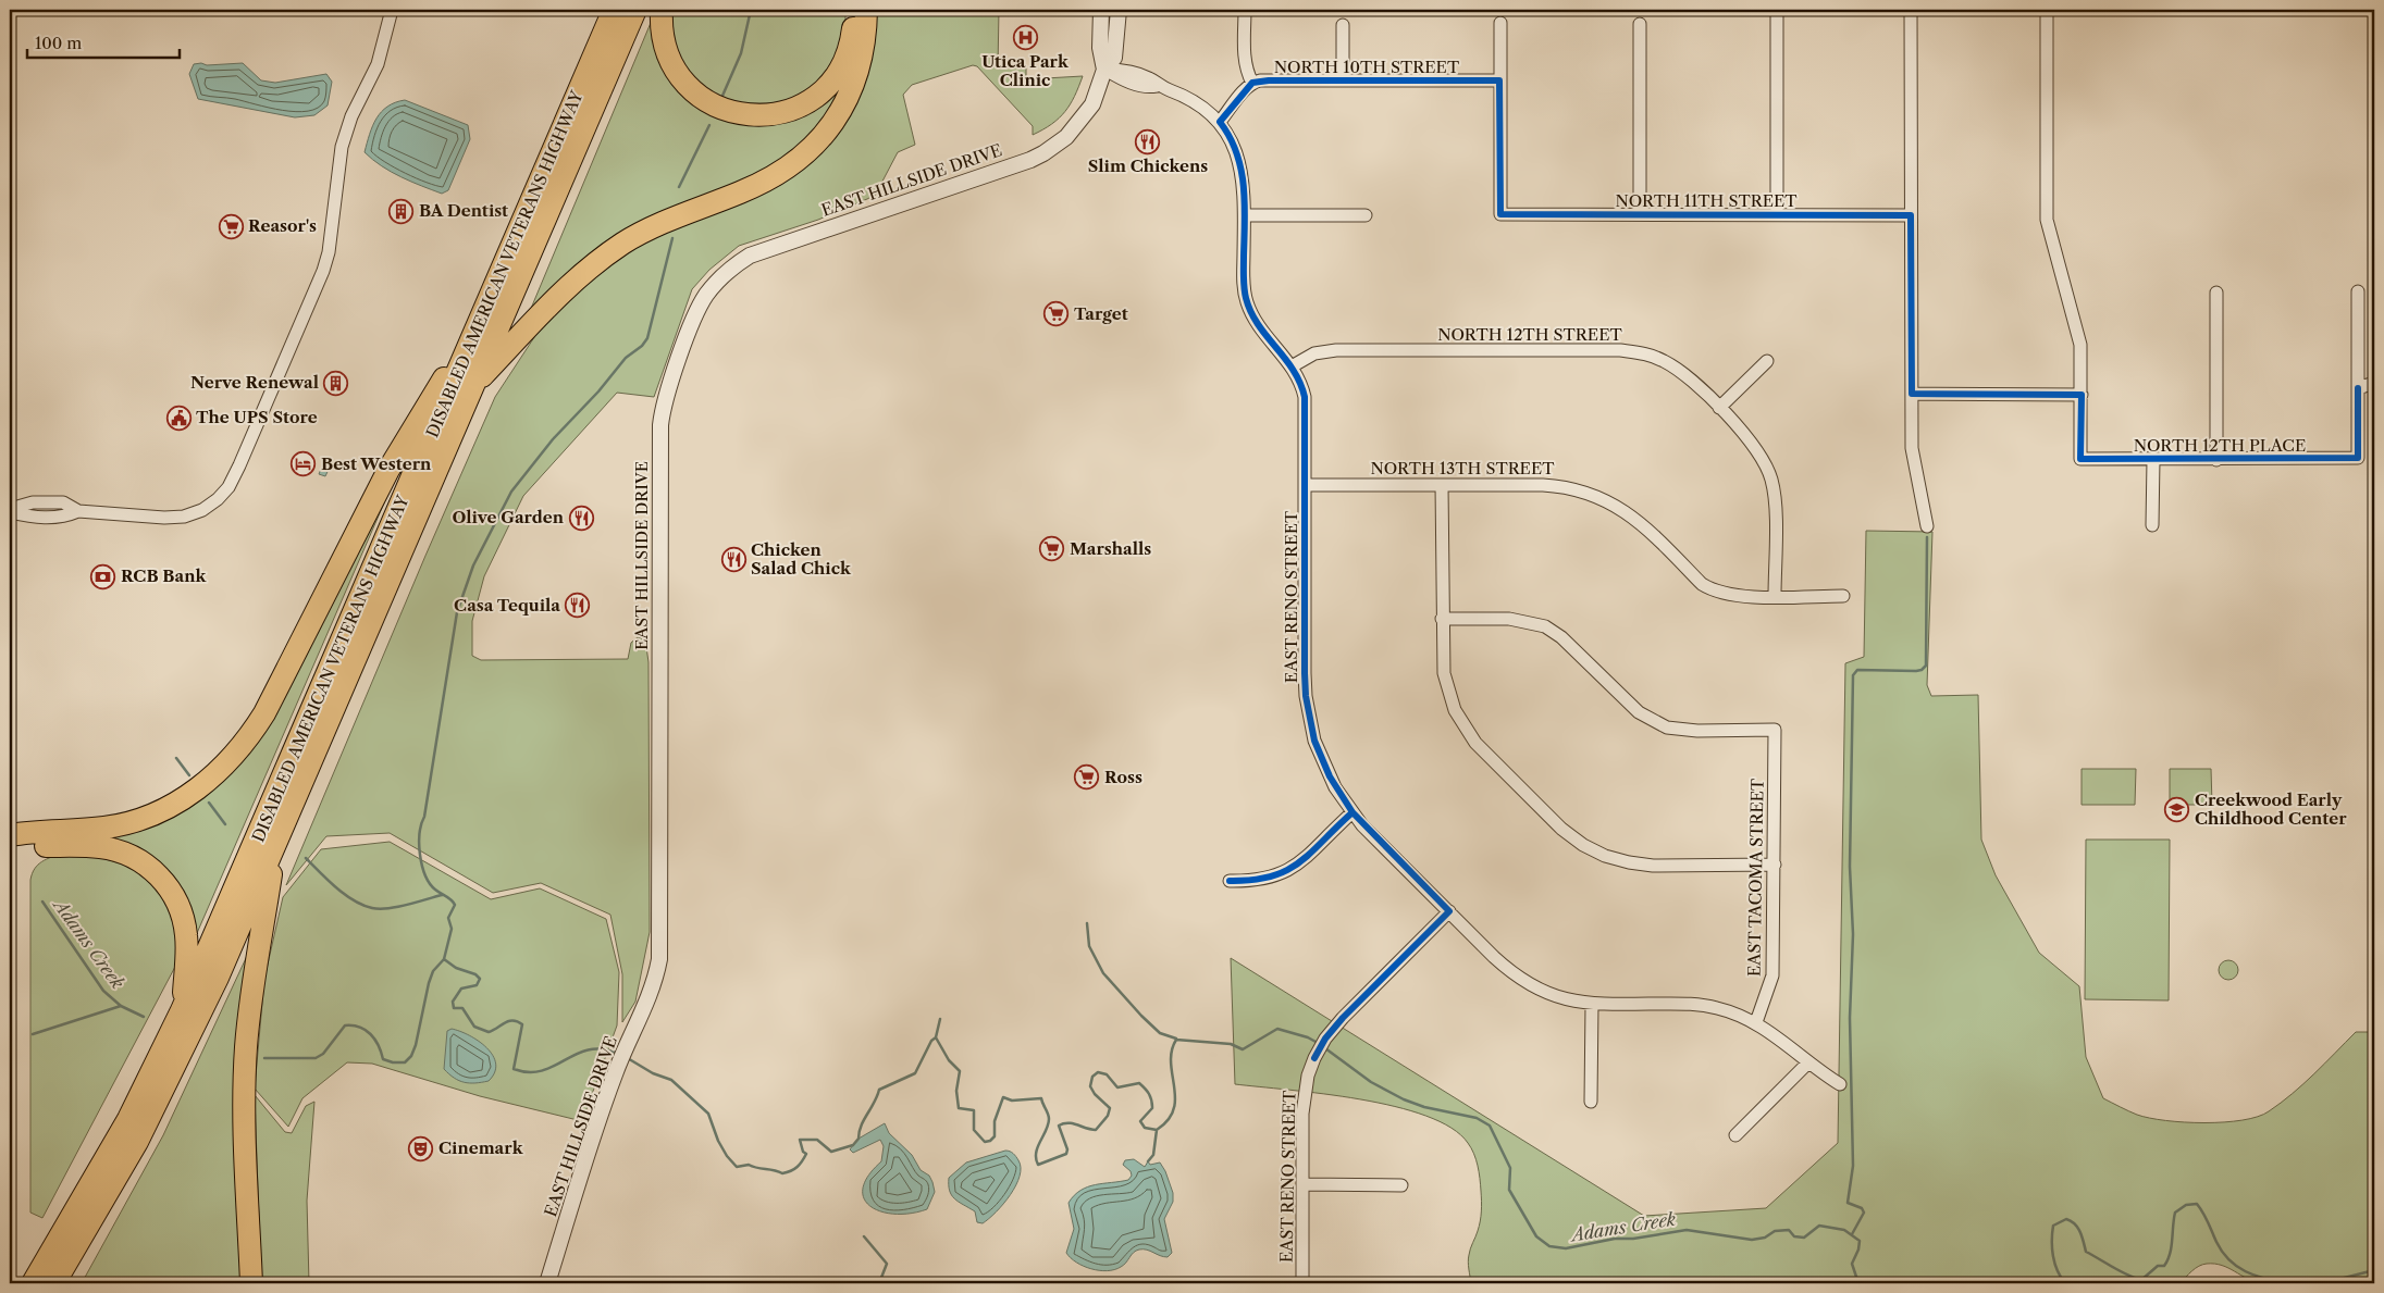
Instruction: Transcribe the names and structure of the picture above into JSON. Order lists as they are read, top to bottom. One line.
{"streets":{"highway":["DISABLED AMERICAN VETERANS HIGHWAY"],"street":["NORTH 10TH STREET","EAST HILLSIDE DRIVE","NORTH 11TH STREET","NORTH 12TH STREET","NORTH 12TH PLACE","NORTH 13TH STREET","EAST RENO STREET","EAST TACOMA STREET"]},"crossings":[["NORTH 10TH STREET","NORTH 11TH STREET"],["NORTH 10TH STREET","EAST RENO STREET"],["NORTH 12TH STREET","EAST RENO STREET"],["NORTH 13TH STREET","EAST RENO STREET"]],"water":["Adams Creek"],"places":{"hospital":["Utica Park Clinic"],"restaurant":["Slim Chickens","Olive Garden","Chicken Salad Chick","Casa Tequila"],"building":["BA Dentist","Nerve Renewal"],"supermarket":["Reasor's","Target","Marshalls","Ross"],"public building":["The UPS Store"],"hotel":["Best Western"],"bank":["RCB Bank"],"school or university":["Creekwood Early Childhood Center"],"theatre":["Cinemark"]},"scale_bar":"100 m"}
